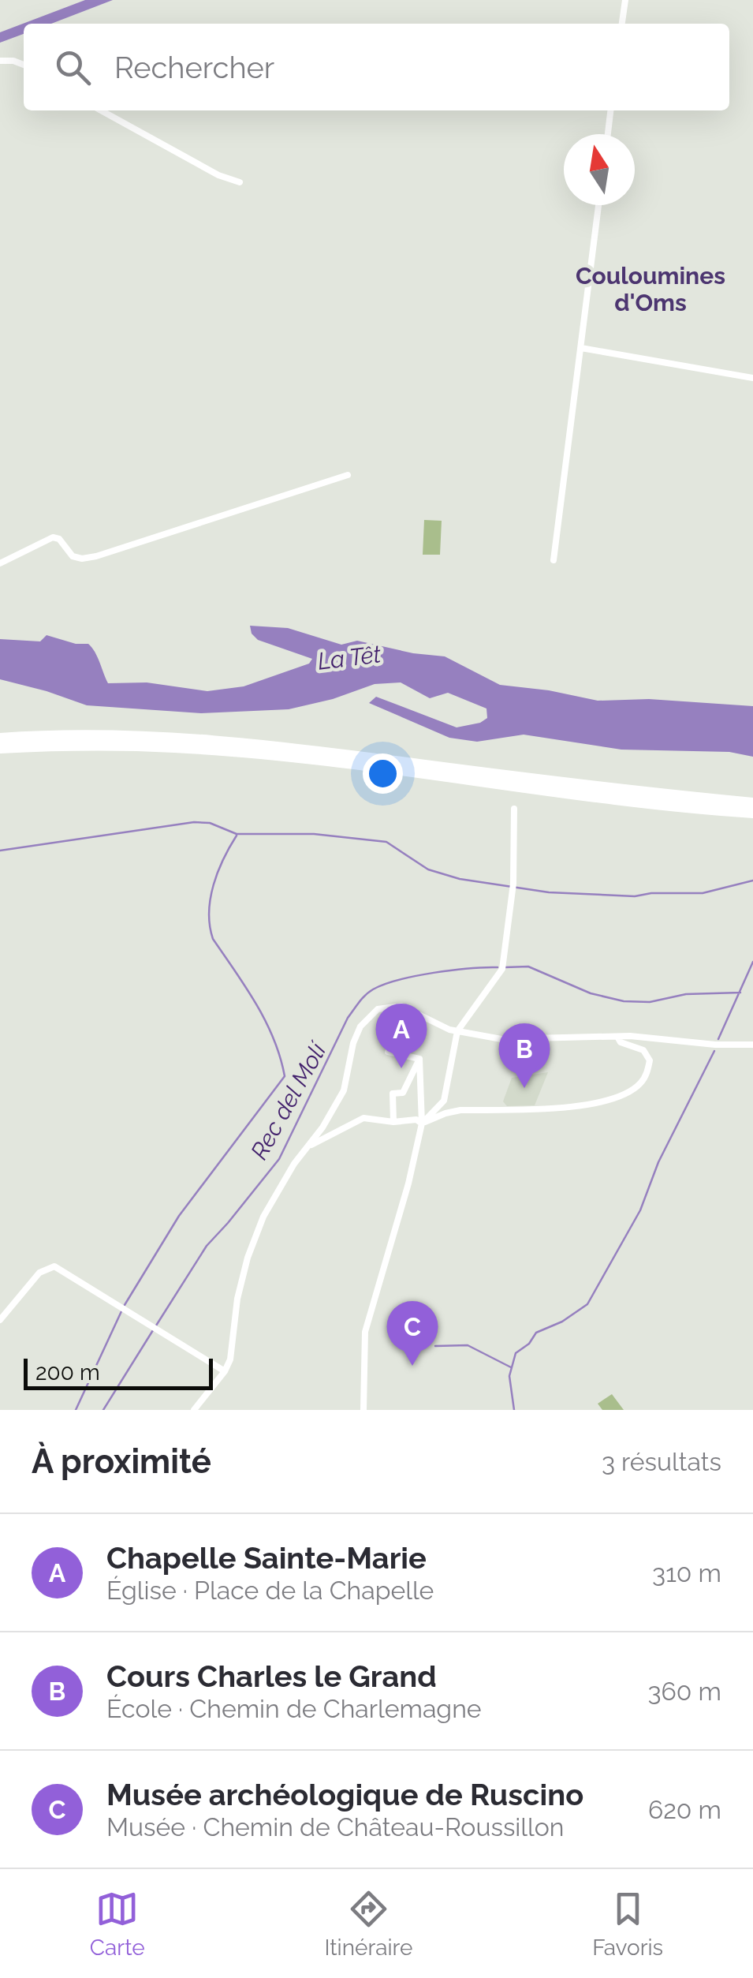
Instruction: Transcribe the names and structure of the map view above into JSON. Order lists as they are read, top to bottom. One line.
{"districts":["Couloumines d'Oms"],"water":["La Têt","Rec del Molí"],"scale_bar":"200 m","north":"top","page":{"search":"Rechercher","pins":["A","B","C"],"scale":"200 m","heading":["À proximité","3 résultats"],"list":[{"mark":"A","name":"Chapelle Sainte-Marie","note":"Église · Place de la Chapelle","value":"310 m"},{"mark":"B","name":"Cours Charles le Grand","note":"École · Chemin de Charlemagne","value":"360 m"},{"mark":"C","name":"Musée archéologique de Ruscino","note":"Musée · Chemin de Château-Roussillon","value":"620 m"}],"nav":["Carte","Itinéraire","Favoris"]}}
